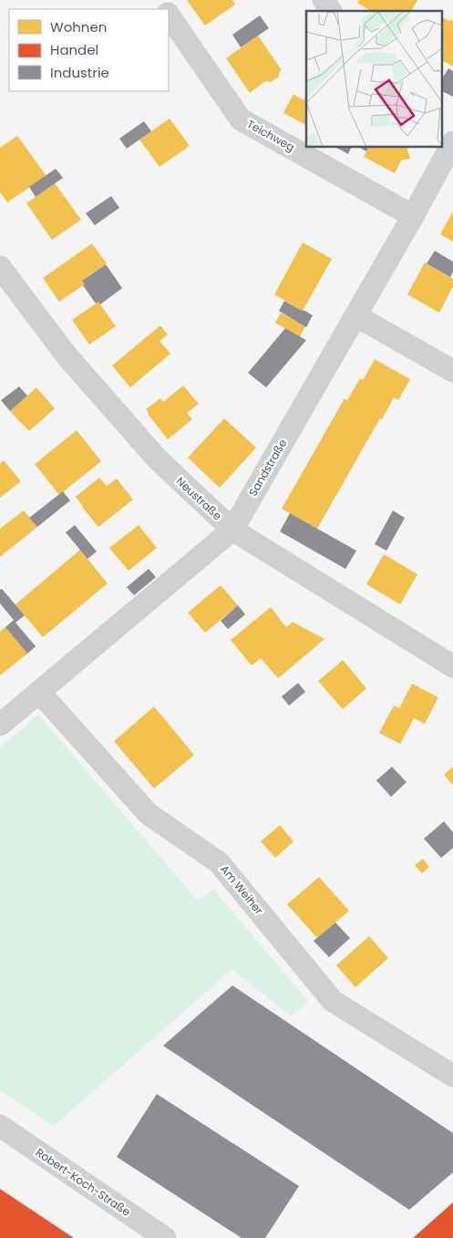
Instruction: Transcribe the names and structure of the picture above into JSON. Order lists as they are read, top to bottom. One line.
{"streets":{"street":["Teichweg","Sandstraße","Neustraße","Am Weiher","Robert-Koch-Straße"]},"crossings":[["Teichweg","Sandstraße"],["Sandstraße","Neustraße"],["Sandstraße","Am Weiher"]],"legend":["Wohnen","Handel","Industrie"]}
